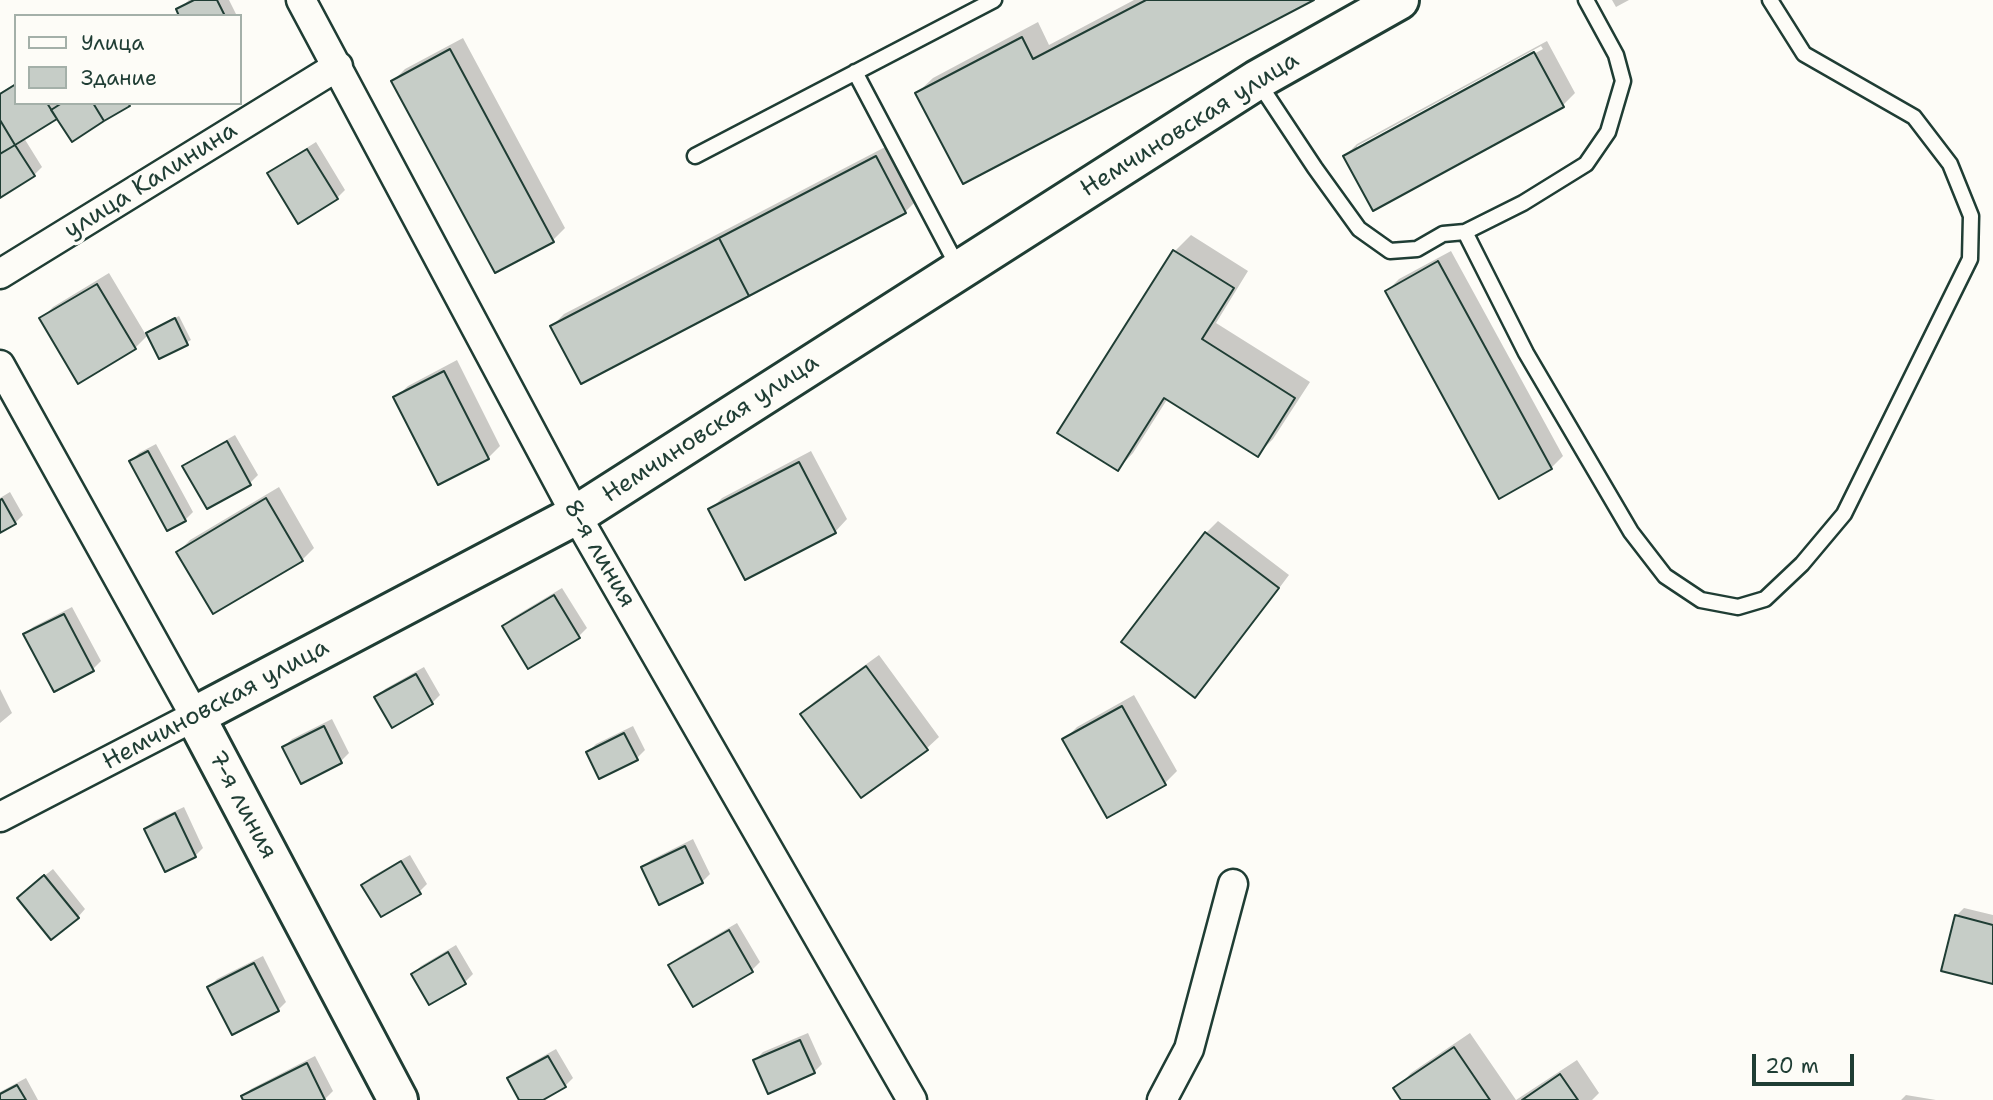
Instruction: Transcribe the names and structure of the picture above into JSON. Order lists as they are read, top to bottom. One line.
{"streets":{"main road":["Немчиновская улица","7-я линия"],"street":["улица Калинина","8-я линия"]},"crossings":[["Немчиновская улица","8-я линия"],["Немчиновская улица","7-я линия"],["улица Калинина","8-я линия"]],"legend":["Улица","Здание"],"scale_bar":"20 m"}
